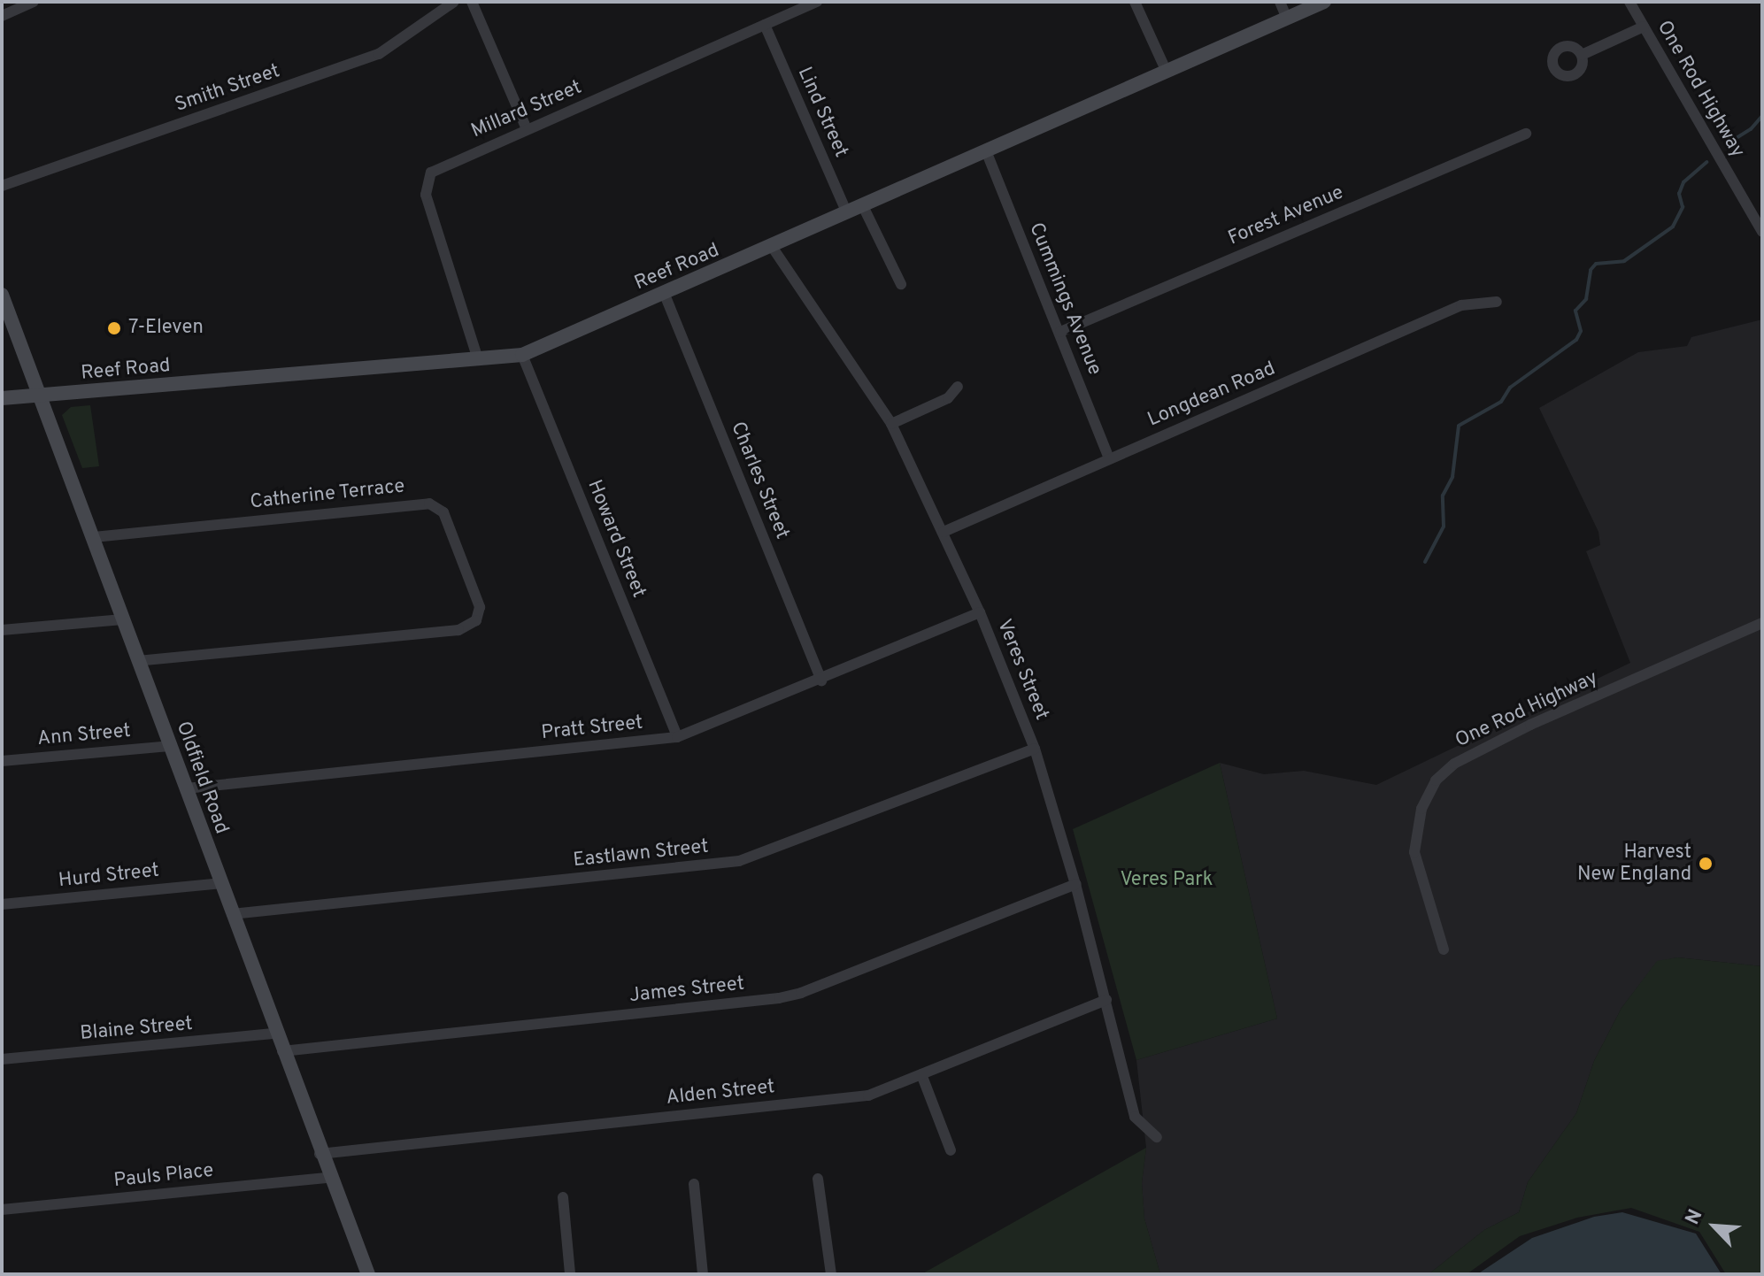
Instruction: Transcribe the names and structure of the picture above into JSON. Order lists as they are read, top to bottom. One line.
{"streets":{"street":["Smith Street","One Rod Highway","Millard Street","Lind Street","Forest Avenue","Reef Road","Cummings Avenue","Longdean Road","Charles Street","Catherine Terrace","Howard Street","Veres Street","Pratt Street","Ann Street","Oldfield Road","Eastlawn Street","Hurd Street","James Street","Blaine Street","Alden Street","Pauls Place"]},"crossings":[["Millard Street","Lind Street"],["Millard Street","Reef Road"],["Lind Street","Reef Road"],["Forest Avenue","Cummings Avenue"],["Reef Road","Cummings Avenue"],["Reef Road","Charles Street"],["Reef Road","Howard Street"],["Reef Road","Veres Street"],["Reef Road","Oldfield Road"],["Cummings Avenue","Longdean Road"],["Longdean Road","Veres Street"],["Charles Street","Pratt Street"],["Catherine Terrace","Oldfield Road"],["Howard Street","Pratt Street"],["Veres Street","Pratt Street"],["Veres Street","Eastlawn Street"],["Veres Street","James Street"],["Veres Street","Alden Street"],["Pratt Street","Oldfield Road"],["Ann Street","Oldfield Road"],["Oldfield Road","Eastlawn Street"],["Oldfield Road","Hurd Street"],["Oldfield Road","James Street"],["Oldfield Road","Blaine Street"],["Oldfield Road","Alden Street"],["Oldfield Road","Pauls Place"]],"parks":["Veres Park"],"places":["7-Eleven","Harvest New England"],"north":"top left"}
